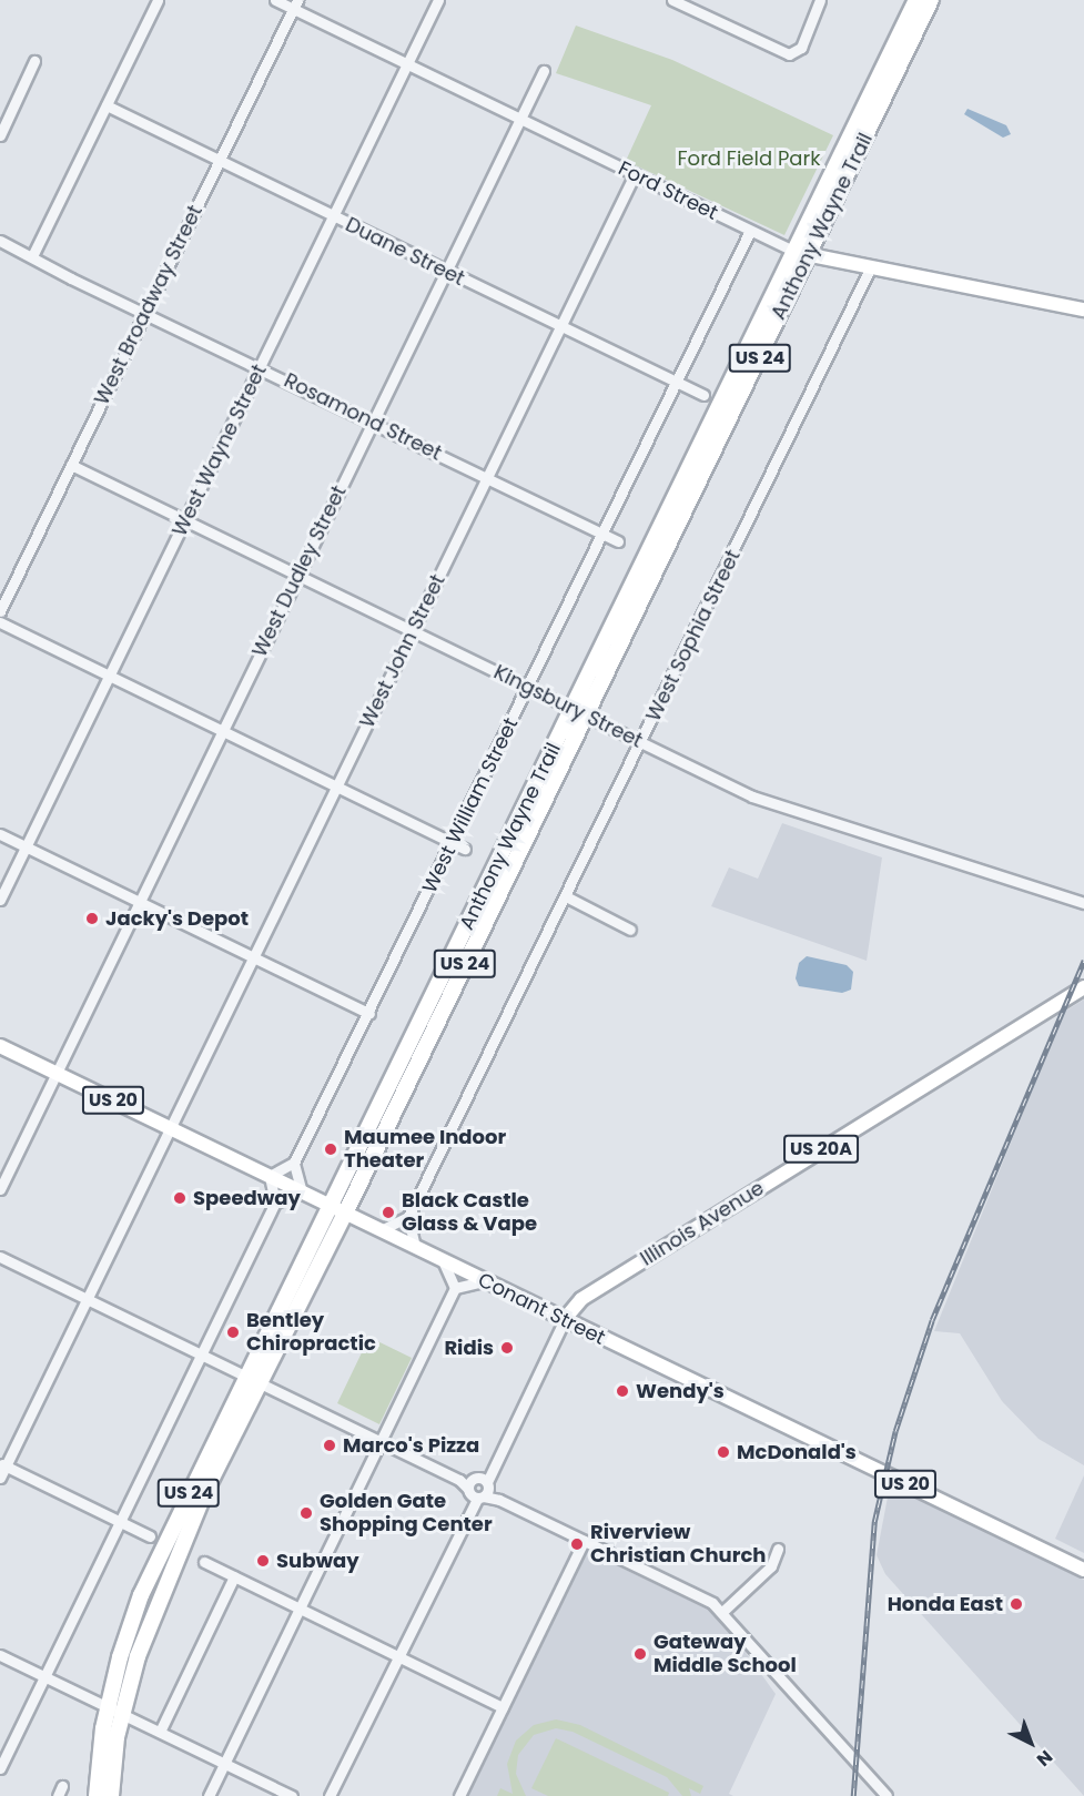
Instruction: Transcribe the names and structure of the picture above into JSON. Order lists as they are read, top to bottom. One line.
{"streets":{"highway":["Anthony Wayne Trail","US 24"],"main road":["Ford Street","US 20","US 20A","Illinois Avenue","Conant Street"],"street":["Duane Street","West Broadway Street","Rosamond Street","West Wayne Street","West Dudley Street","West Sophia Street","West John Street","Kingsbury Street","West William Street"]},"crossings":[["Ford Street","Anthony Wayne Trail"],["Ford Street","West Broadway Street"],["Ford Street","West Wayne Street"],["Ford Street","West Dudley Street"],["Ford Street","West Sophia Street"],["Ford Street","West John Street"],["Ford Street","West William Street"],["Anthony Wayne Trail","Kingsbury Street"],["Anthony Wayne Trail","Conant Street"],["Duane Street","West Broadway Street"],["Duane Street","West Wayne Street"],["Duane Street","West Dudley Street"],["Duane Street","West John Street"],["Duane Street","West William Street"],["West Broadway Street","Rosamond Street"],["West Broadway Street","Kingsbury Street"],["Rosamond Street","West Wayne Street"],["Rosamond Street","West Dudley Street"],["Rosamond Street","West John Street"],["Rosamond Street","West William Street"],["West Wayne Street","Kingsbury Street"],["West Dudley Street","Kingsbury Street"],["West Dudley Street","Conant Street"],["West Sophia Street","Kingsbury Street"],["West John Street","Kingsbury Street"],["West John Street","Conant Street"],["Kingsbury Street","West William Street"],["Illinois Avenue","Conant Street"]],"parks":["Ford Field Park"],"places":["Jacky's Depot","Maumee Indoor Theater","Speedway","Black Castle Glass & Vape","Bentley Chiropractic","Ridis","Wendy's","Marco's Pizza","McDonald's","Golden Gate Shopping Center","Riverview Christian Church","Subway","Honda East","Gateway Middle School"],"north":"bottom right"}
